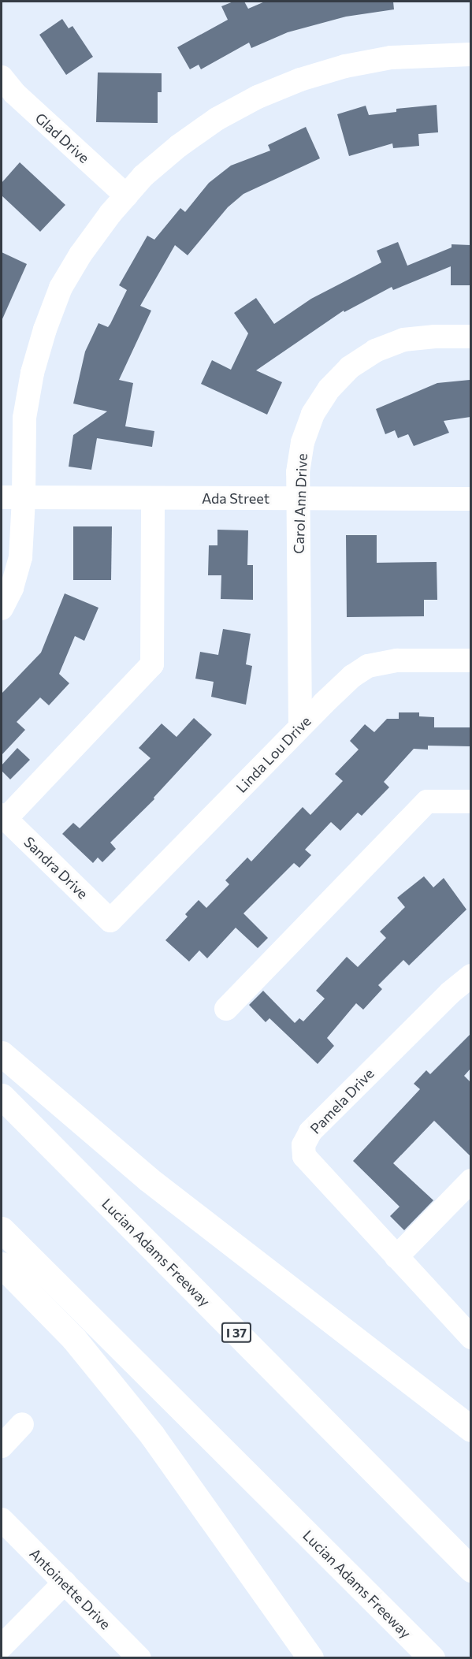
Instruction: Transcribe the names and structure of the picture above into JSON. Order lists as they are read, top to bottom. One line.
{"streets":{"highway":["Lucian Adams Freeway","I 37"],"street":["Glad Drive","Ada Street","Carol Ann Drive","Linda Lou Drive","Sandra Drive","Pamela Drive","Antoinette Drive"]},"crossings":[["Ada Street","Carol Ann Drive"],["Carol Ann Drive","Linda Lou Drive"],["Linda Lou Drive","Sandra Drive"]]}
